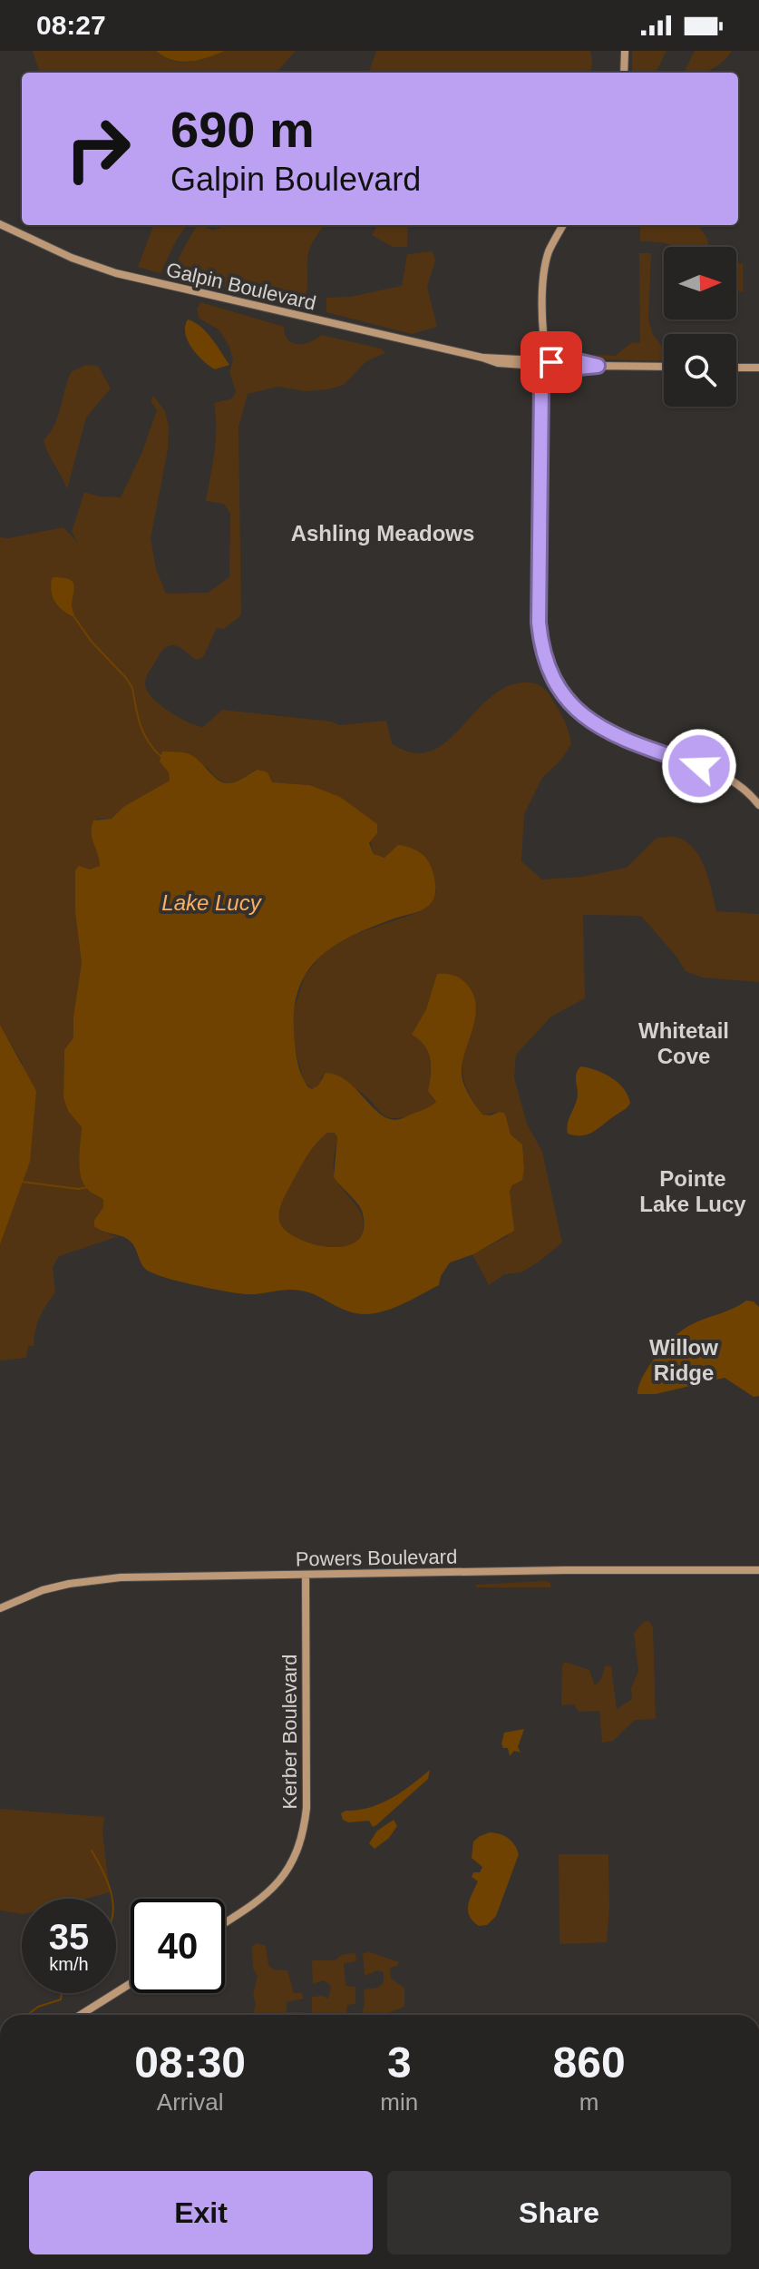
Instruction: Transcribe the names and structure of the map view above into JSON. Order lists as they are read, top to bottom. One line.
{"streets":{"street":["Galpin Boulevard","Powers Boulevard","Kerber Boulevard"]},"crossings":[["Powers Boulevard","Kerber Boulevard"]],"districts":["Ashling Meadows","Whitetail Cove","Pointe Lake Lucy","Willow Ridge"],"water":["Lake Lucy"],"north":"right","page":{"status":"08:27","turn":["690 m","Galpin Boulevard"],"speed":"35 km/h","limit":"40","eta":["08:30","Arrival","3","min","860","m"],"buttons":["Exit","Share"]}}
